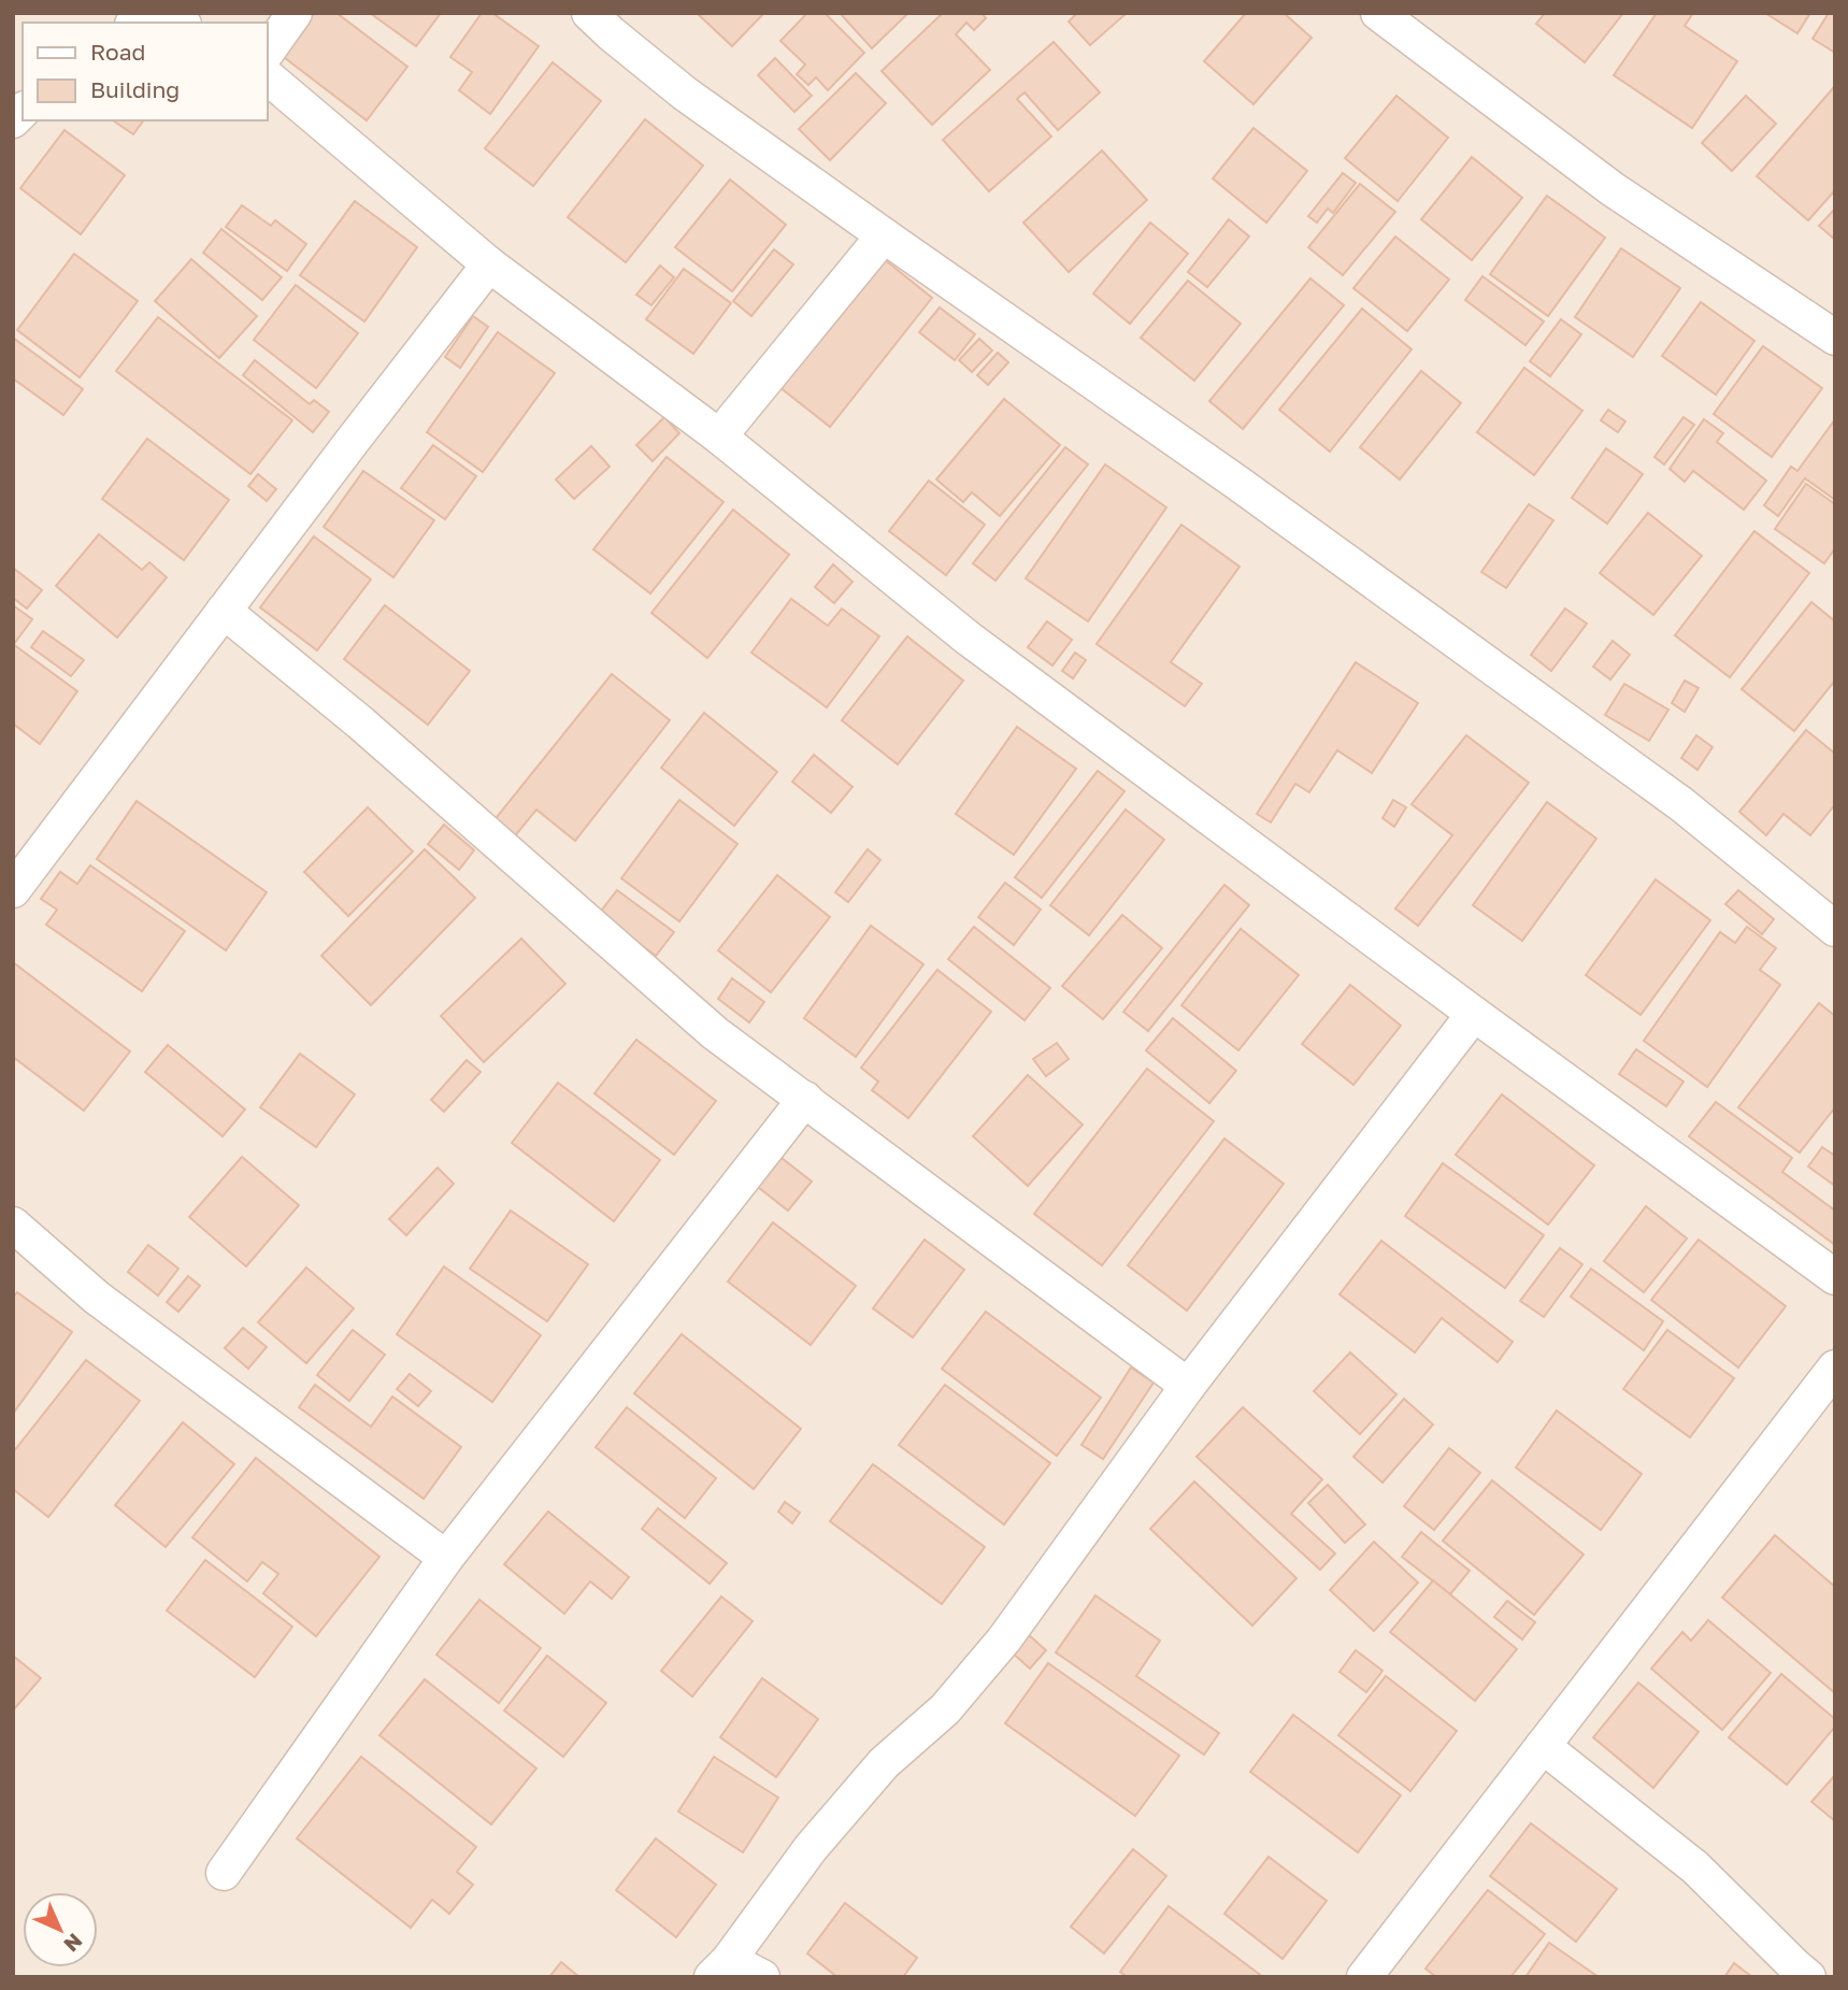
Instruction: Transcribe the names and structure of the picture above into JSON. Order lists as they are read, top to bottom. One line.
{"legend":["Road","Building"],"north":"bottom right"}
